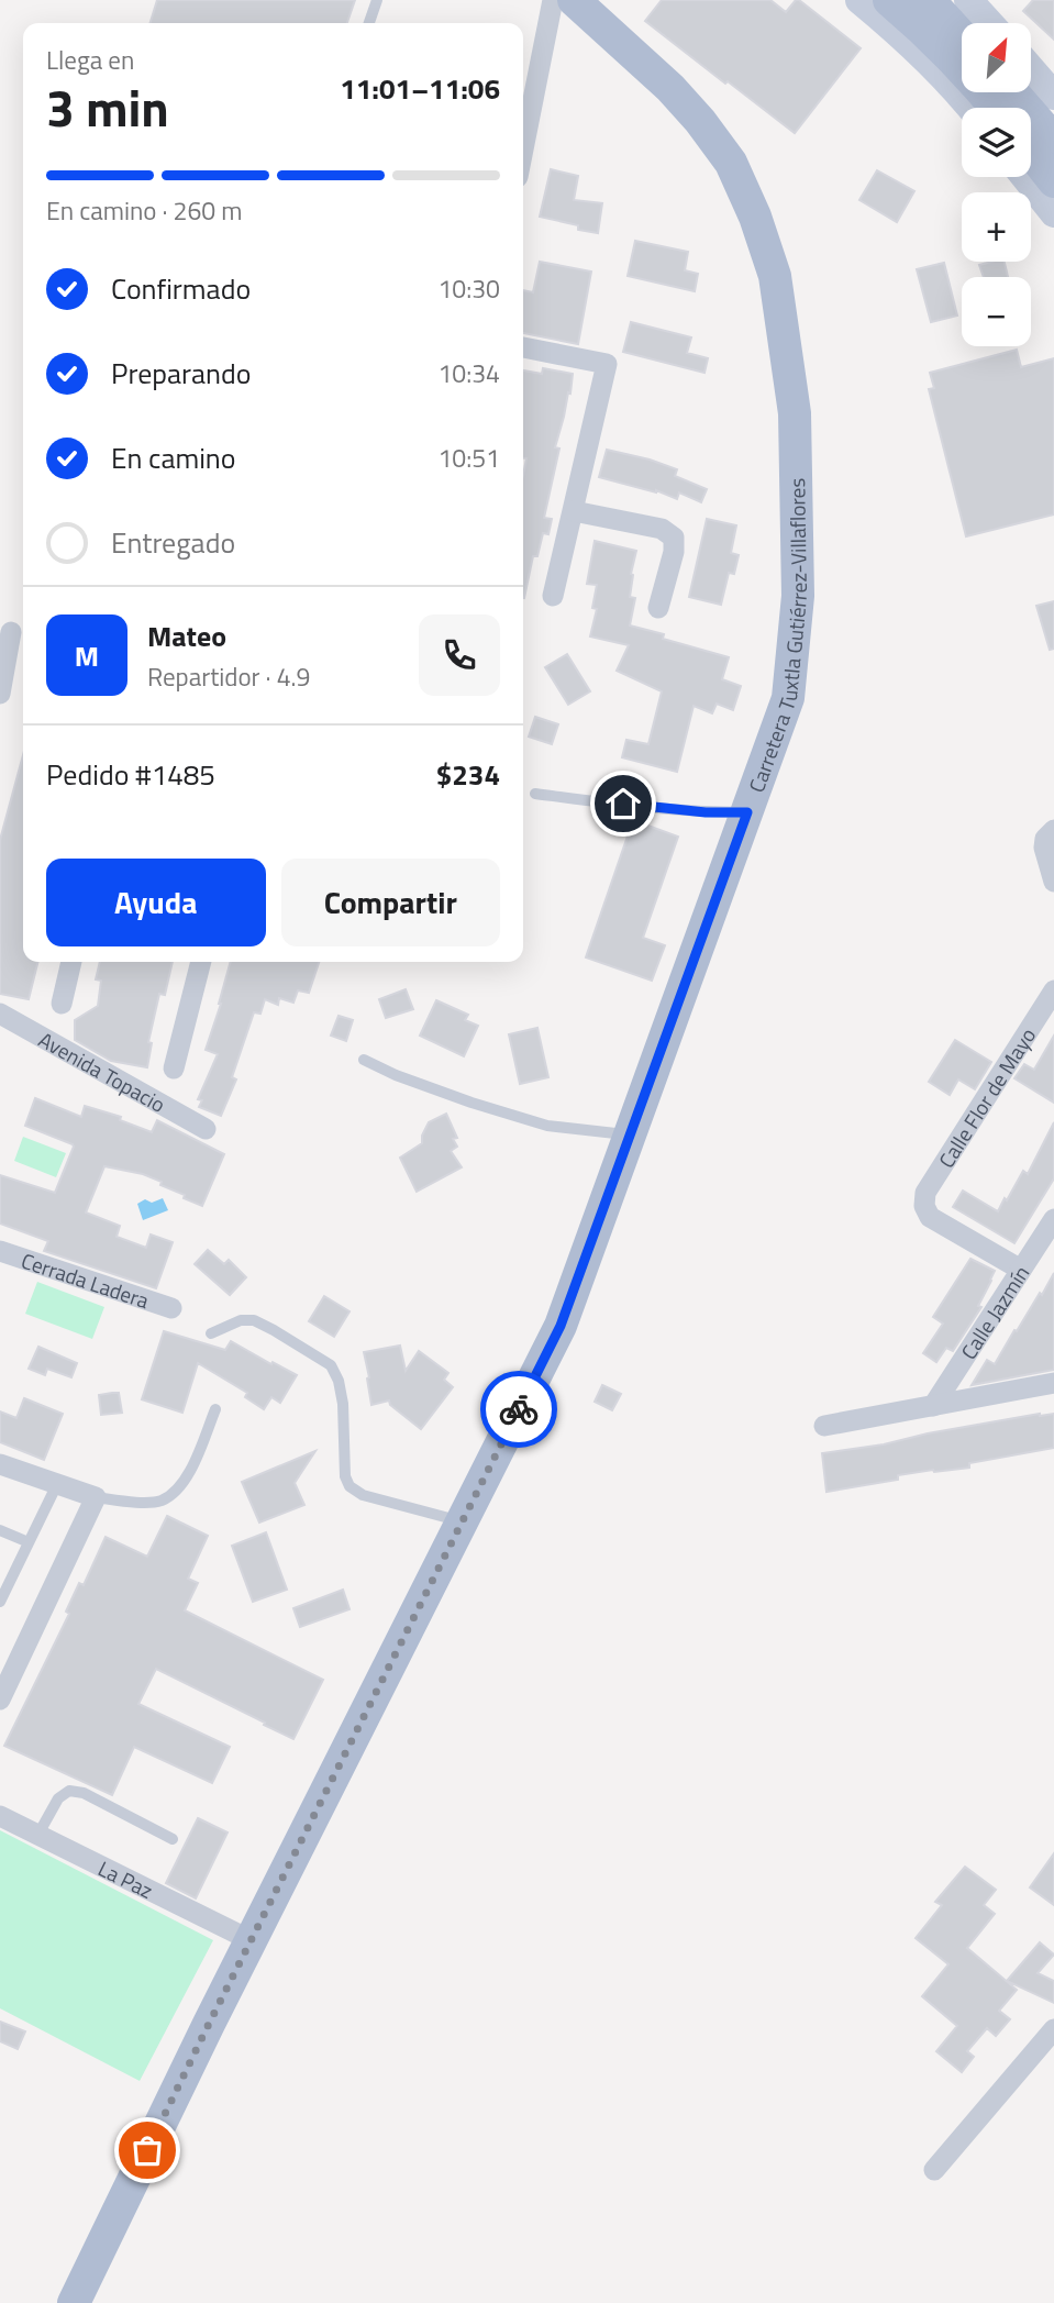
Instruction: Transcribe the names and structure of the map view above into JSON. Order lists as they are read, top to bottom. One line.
{"streets":{"main road":["Carretera Tuxtla Gutiérrez-Villaflores"],"street":["Avenida Topacio","Calle Flor de Mayo","Cerrada Ladera","Calle Jazmín","La Paz"]},"crossings":[["Carretera Tuxtla Gutiérrez-Villaflores","La Paz"],["Calle Flor de Mayo","Calle Jazmín"]],"north":"top right","page":{"map_buttons":["+","−"],"heading":["3 min","Llega en","11:01–11:06"],"panel":["Mateo","Repartidor · 4.9","Pedido #1485","$234"],"bar":"En camino · 260 m","list":[["Confirmado","10:30"],["Preparando","10:34"],["En camino","10:51"],"Entregado"],"round":"M","buttons":["Ayuda","Compartir"]}}
